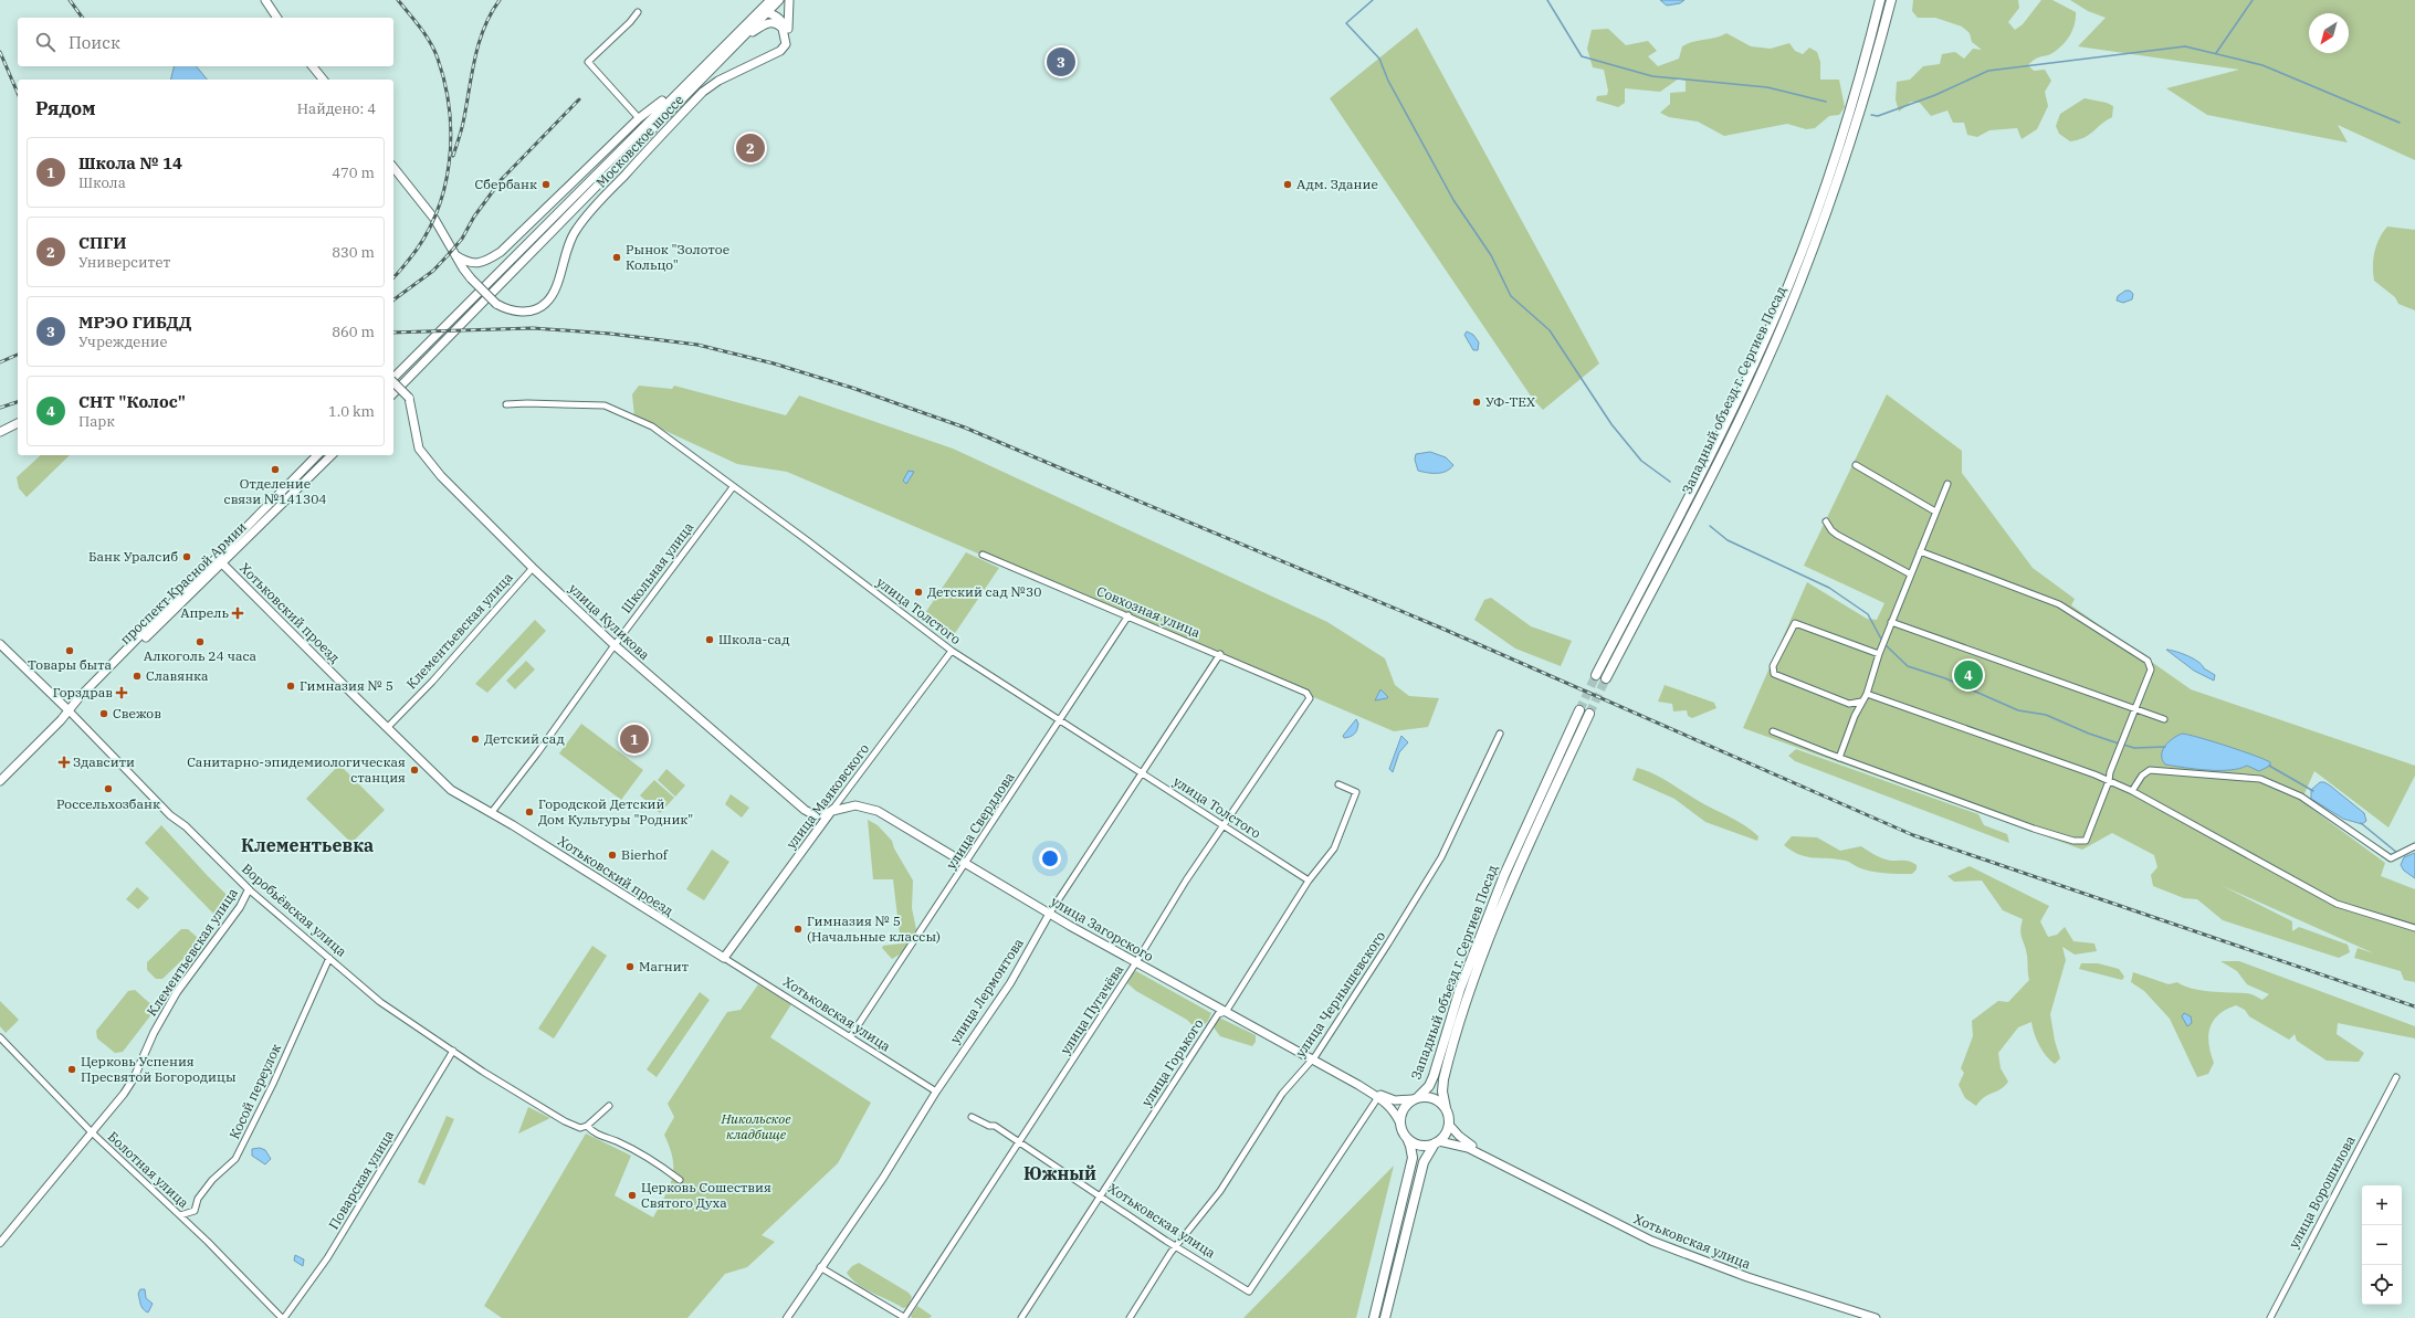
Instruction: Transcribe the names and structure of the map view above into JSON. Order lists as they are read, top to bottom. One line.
{"streets":{"main road":["Московское шоссе","Западный объезд г. Сергиев Посад","проспект Красной Армии","Хотьковский проезд","улица Куликова","улица Маяковского","Воробьёвская улица","улица Загорского","Хотьковская улица"],"street":["Школьная улица","улица Толстого","Совхозная улица","Клементьевская улица","улица Свердлова","улица Лермонтова","улица Чернышевского","улица Пугачёва","улица Горького","Косой переулок","Болотная улица","Поварская улица","улица Ворошилова"]},"crossings":[["Школьная улица","улица Толстого"],["Школьная улица","Хотьковский проезд"],["Школьная улица","улица Куликова"],["проспект Красной Армии","Хотьковский проезд"],["проспект Красной Армии","Воробьёвская улица"],["улица Толстого","улица Маяковского"],["улица Толстого","улица Свердлова"],["улица Толстого","улица Лермонтова"],["улица Толстого","улица Пугачёва"],["улица Толстого","улица Горького"],["Совхозная улица","улица Свердлова"],["Совхозная улица","улица Лермонтова"],["Совхозная улица","улица Пугачёва"],["Хотьковский проезд","Клементьевская улица"],["Хотьковский проезд","улица Маяковского"],["Хотьковский проезд","Хотьковская улица"],["улица Куликова","Клементьевская улица"],["улица Куликова","улица Маяковского"],["улица Куликова","улица Загорского"],["Клементьевская улица","Воробьёвская улица"],["Клементьевская улица","Болотная улица"],["улица Маяковского","улица Загорского"],["улица Маяковского","Хотьковская улица"],["улица Свердлова","улица Загорского"],["улица Свердлова","Хотьковская улица"],["Воробьёвская улица","Косой переулок"],["Воробьёвская улица","Поварская улица"],["улица Загорского","улица Лермонтова"],["улица Загорского","улица Чернышевского"],["улица Загорского","улица Пугачёва"],["улица Загорского","улица Горького"],["улица Лермонтова","Хотьковская улица"],["улица Чернышевского","Хотьковская улица"],["улица Пугачёва","Хотьковская улица"],["Хотьковская улица","улица Горького"],["Косой переулок","Болотная улица"],["Болотная улица","Поварская улица"]],"districts":["Клементьевка","Южный"],"parks":["Никольское кладбище"],"places":{"other":["Сбербанк","Адм. Здание","Рынок \"Золотое Кольцо\"","УФ-ТЕХ","Отделение связи №141304","Банк Уралсиб","Детский сад №30","Школа-сад","Алкоголь 24 часа","Товары быта","Славянка","Гимназия № 5","Свежов","Детский сад","Санитарно-эпидемиологическая станция","Россельхозбанк","Городской Детский Дом Культуры \"Родник\"","Bierhof","Гимназия № 5 (Начальные классы)","Магнит","Церковь Успения Пресвятой Богородицы","Церковь Сошествия Святого Духа"],"health":["Апрель","Горздрав","Здавсити"]},"north":"bottom left","page":{"search":"Поиск","pins":["3","2","4","1"],"heading":["Рядом","Найдено: 4"],"list":[{"mark":"1","name":"Школа № 14","note":"Школа","value":"470 m"},{"mark":"2","name":"СПГИ","note":"Университет","value":"830 m"},{"mark":"3","name":"МРЭО ГИБДД","note":"Учреждение","value":"860 m"},{"mark":"4","name":"СНТ \"Колос\"","note":"Парк","value":"1.0 km"}],"map_buttons":["+","−"]}}
